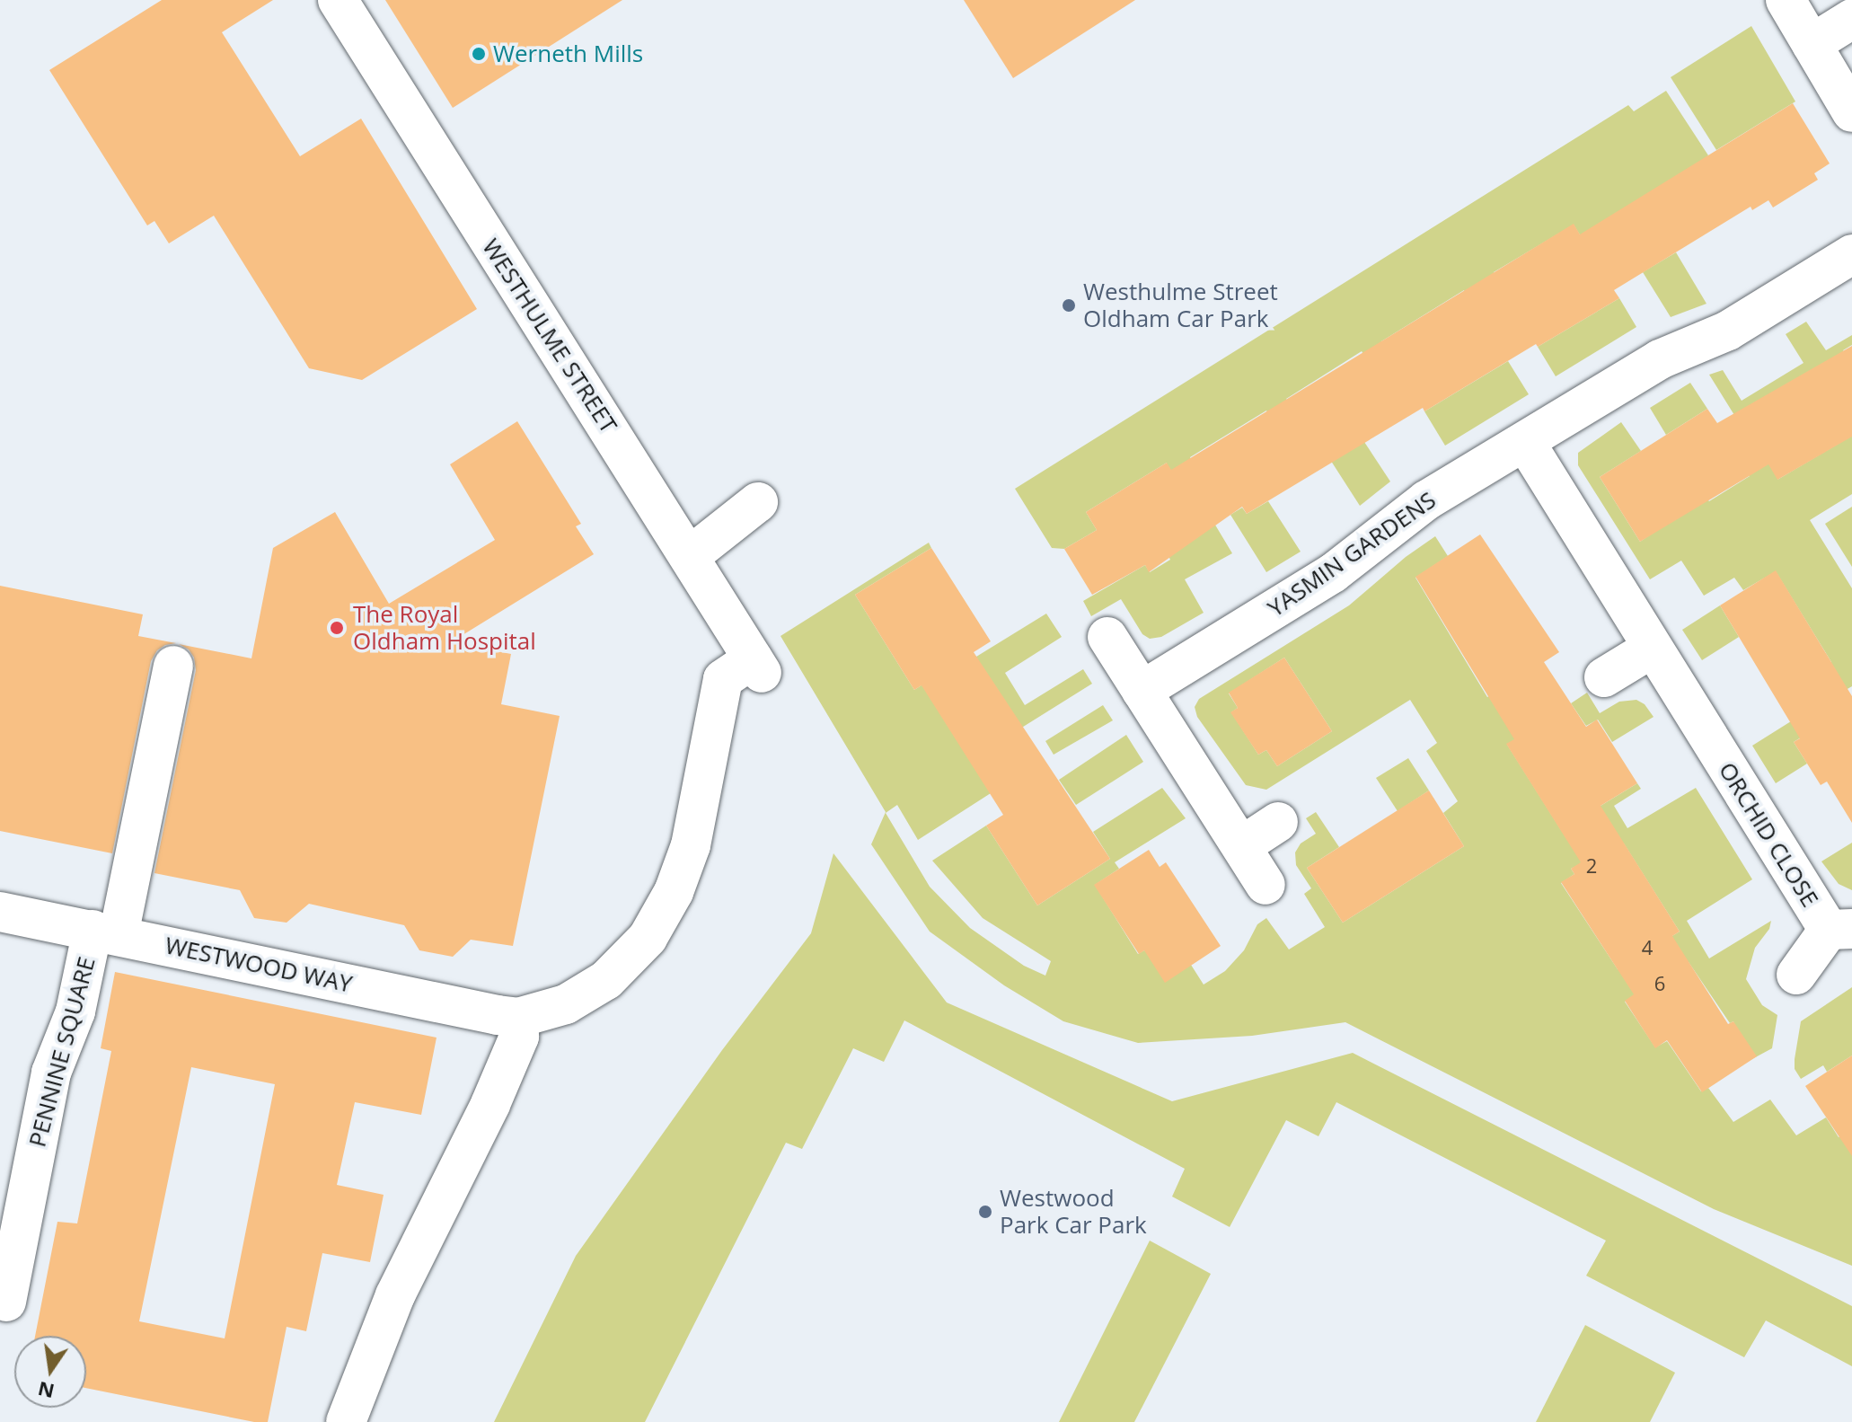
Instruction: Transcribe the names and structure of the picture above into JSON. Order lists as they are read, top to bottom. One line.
{"streets":{"street":["WESTHULME STREET","YASMIN GARDENS","ORCHID CLOSE","WESTWOOD WAY","PENNINE SQUARE"]},"crossings":[["WESTHULME STREET","WESTWOOD WAY"],["WESTWOOD WAY","PENNINE SQUARE"]],"places":["Werneth Mills","Westhulme Street Oldham Car Park","The Royal Oldham Hospital","Westwood Park Car Park"],"house_numbers":["2","4","6"],"north":"bottom"}
